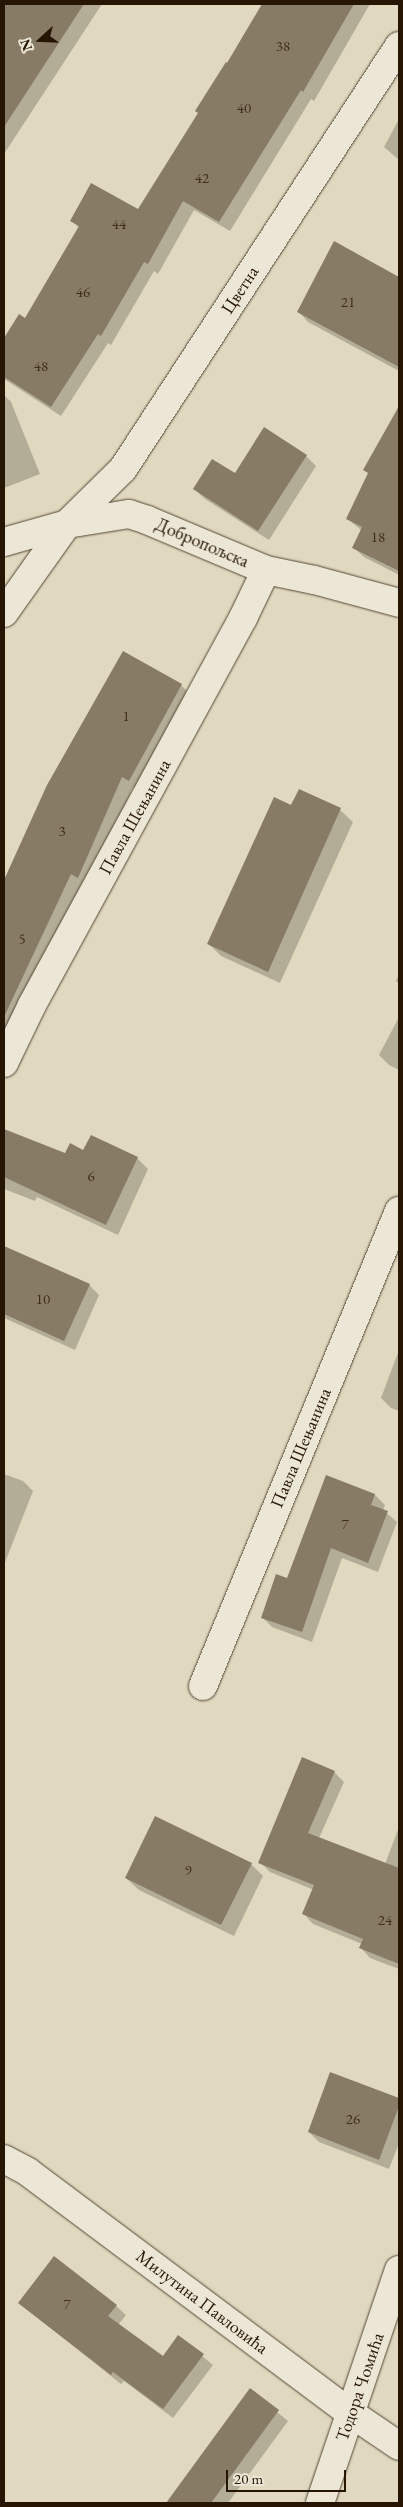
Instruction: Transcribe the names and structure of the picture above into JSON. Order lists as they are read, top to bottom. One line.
{"streets":{"street":["Цветна","Добропољска","Павла Шењанина","Милутина Павловића","Тодора Чомића"]},"crossings":[["Цветна","Добропољска"],["Добропољска","Павла Шењанина"],["Милутина Павловића","Тодора Чомића"]],"house_numbers":["38","40","42","44","46","21","48","18","1","3","5","6","10","7","9","24","26","7"],"scale_bar":"20 m","north":"left"}
